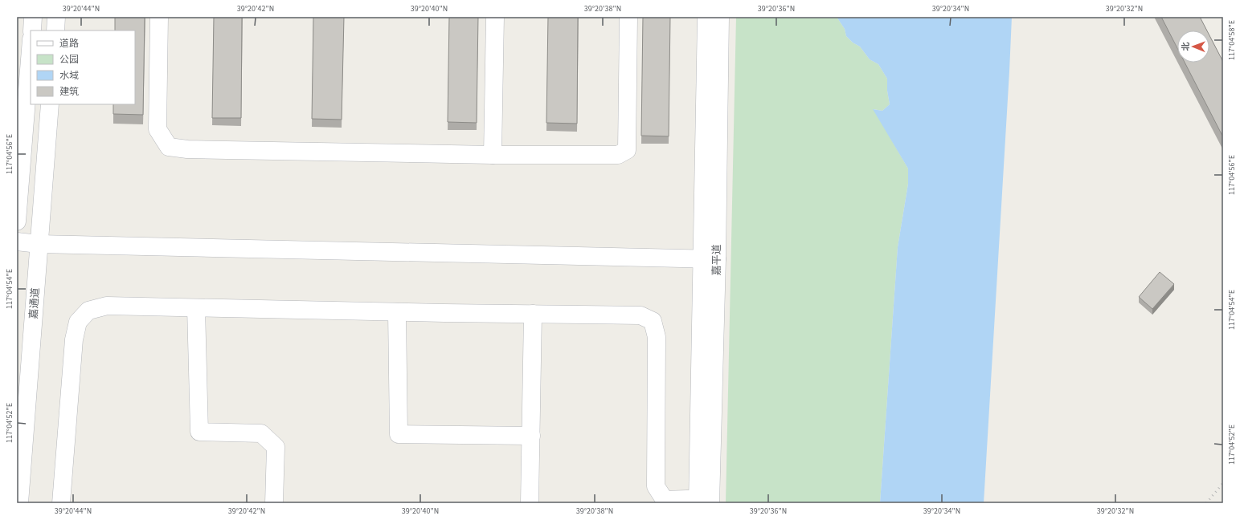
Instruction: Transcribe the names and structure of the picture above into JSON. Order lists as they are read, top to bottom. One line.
{"streets":{"street":["嘉平道","嘉通道"]},"legend":["道路","公园","水域","建筑"],"north":"left","coordinates":["39°20'44\"N","39°20'42\"N","39°20'40\"N","39°20'38\"N","39°20'36\"N","39°20'34\"N","39°20'32\"N","117°04'58\"E","117°04'56\"E","117°04'54\"E","117°04'52\"E"]}
